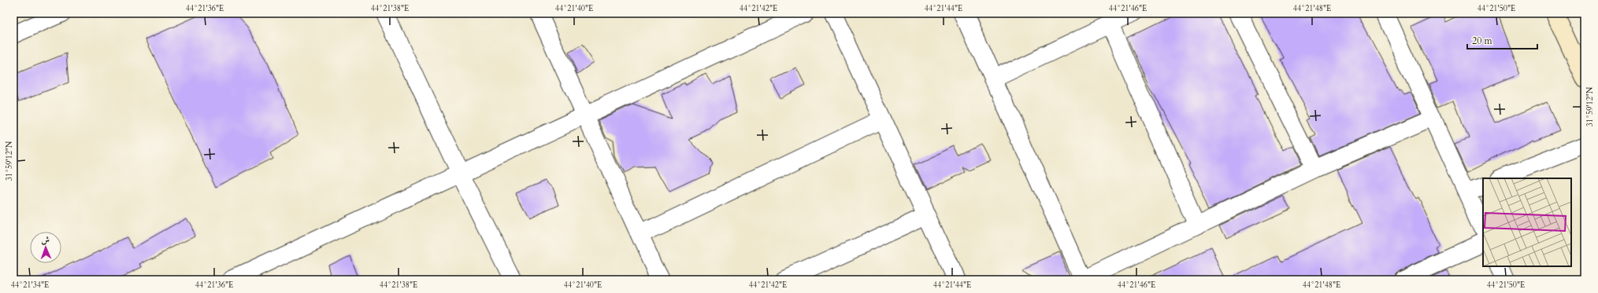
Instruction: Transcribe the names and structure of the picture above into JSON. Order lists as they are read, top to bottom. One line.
{"scale_bar":"20 m","north":"top","coordinates":["44°21'36\"E","44°21'38\"E","44°21'40\"E","44°21'42\"E","44°21'44\"E","44°21'46\"E","44°21'48\"E","44°21'50\"E","31°59'12\"N","44°21'34\"E"]}
